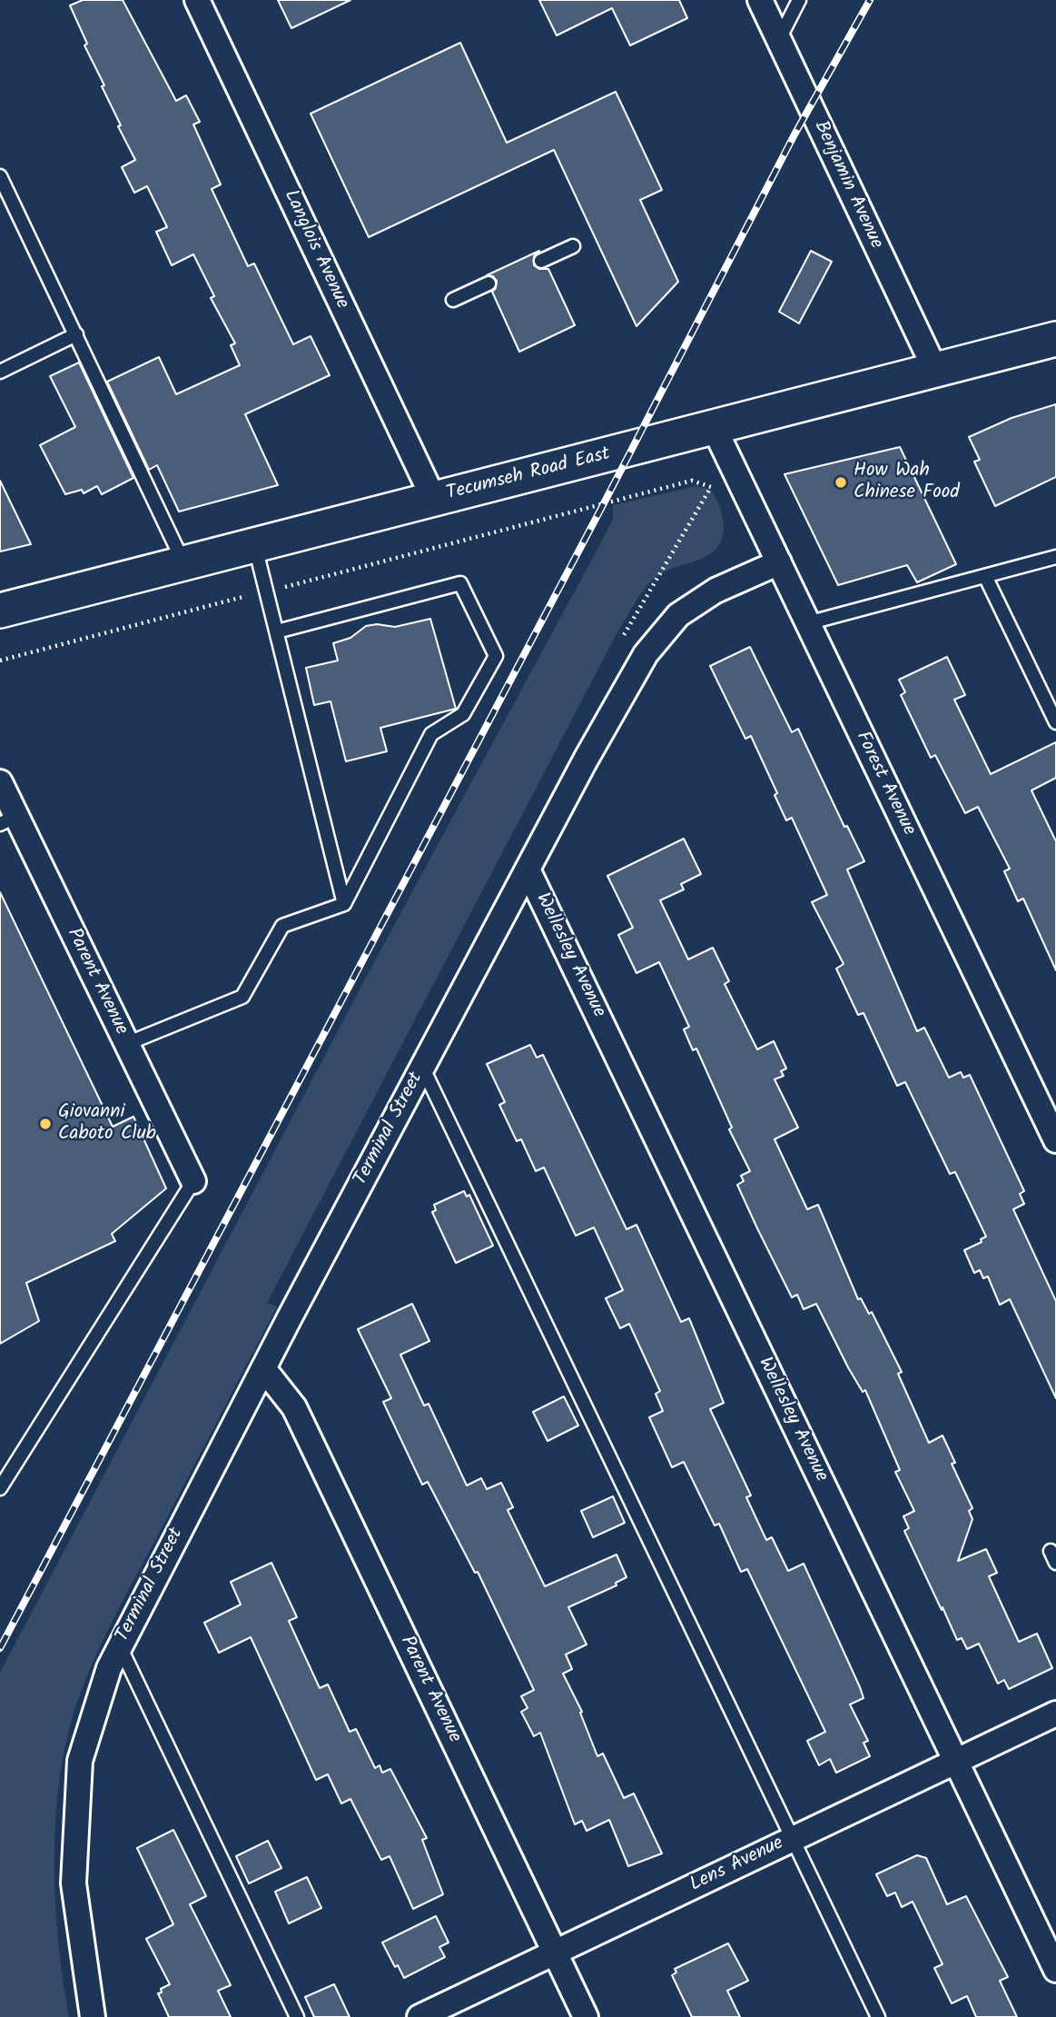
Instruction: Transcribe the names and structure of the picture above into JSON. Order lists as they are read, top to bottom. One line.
{"streets":{"main road":["Tecumseh Road East"],"street":["Benjamin Avenue","Langlois Avenue","Forest Avenue","Wellesley Avenue","Parent Avenue","Terminal Street","Lens Avenue"]},"crossings":[["Benjamin Avenue","Tecumseh Road East"],["Langlois Avenue","Tecumseh Road East"],["Tecumseh Road East","Forest Avenue"],["Forest Avenue","Terminal Street"],["Wellesley Avenue","Terminal Street"],["Wellesley Avenue","Lens Avenue"],["Parent Avenue","Terminal Street"],["Parent Avenue","Lens Avenue"]],"places":["How Wah Chinese Food","Giovanni Caboto Club"]}
